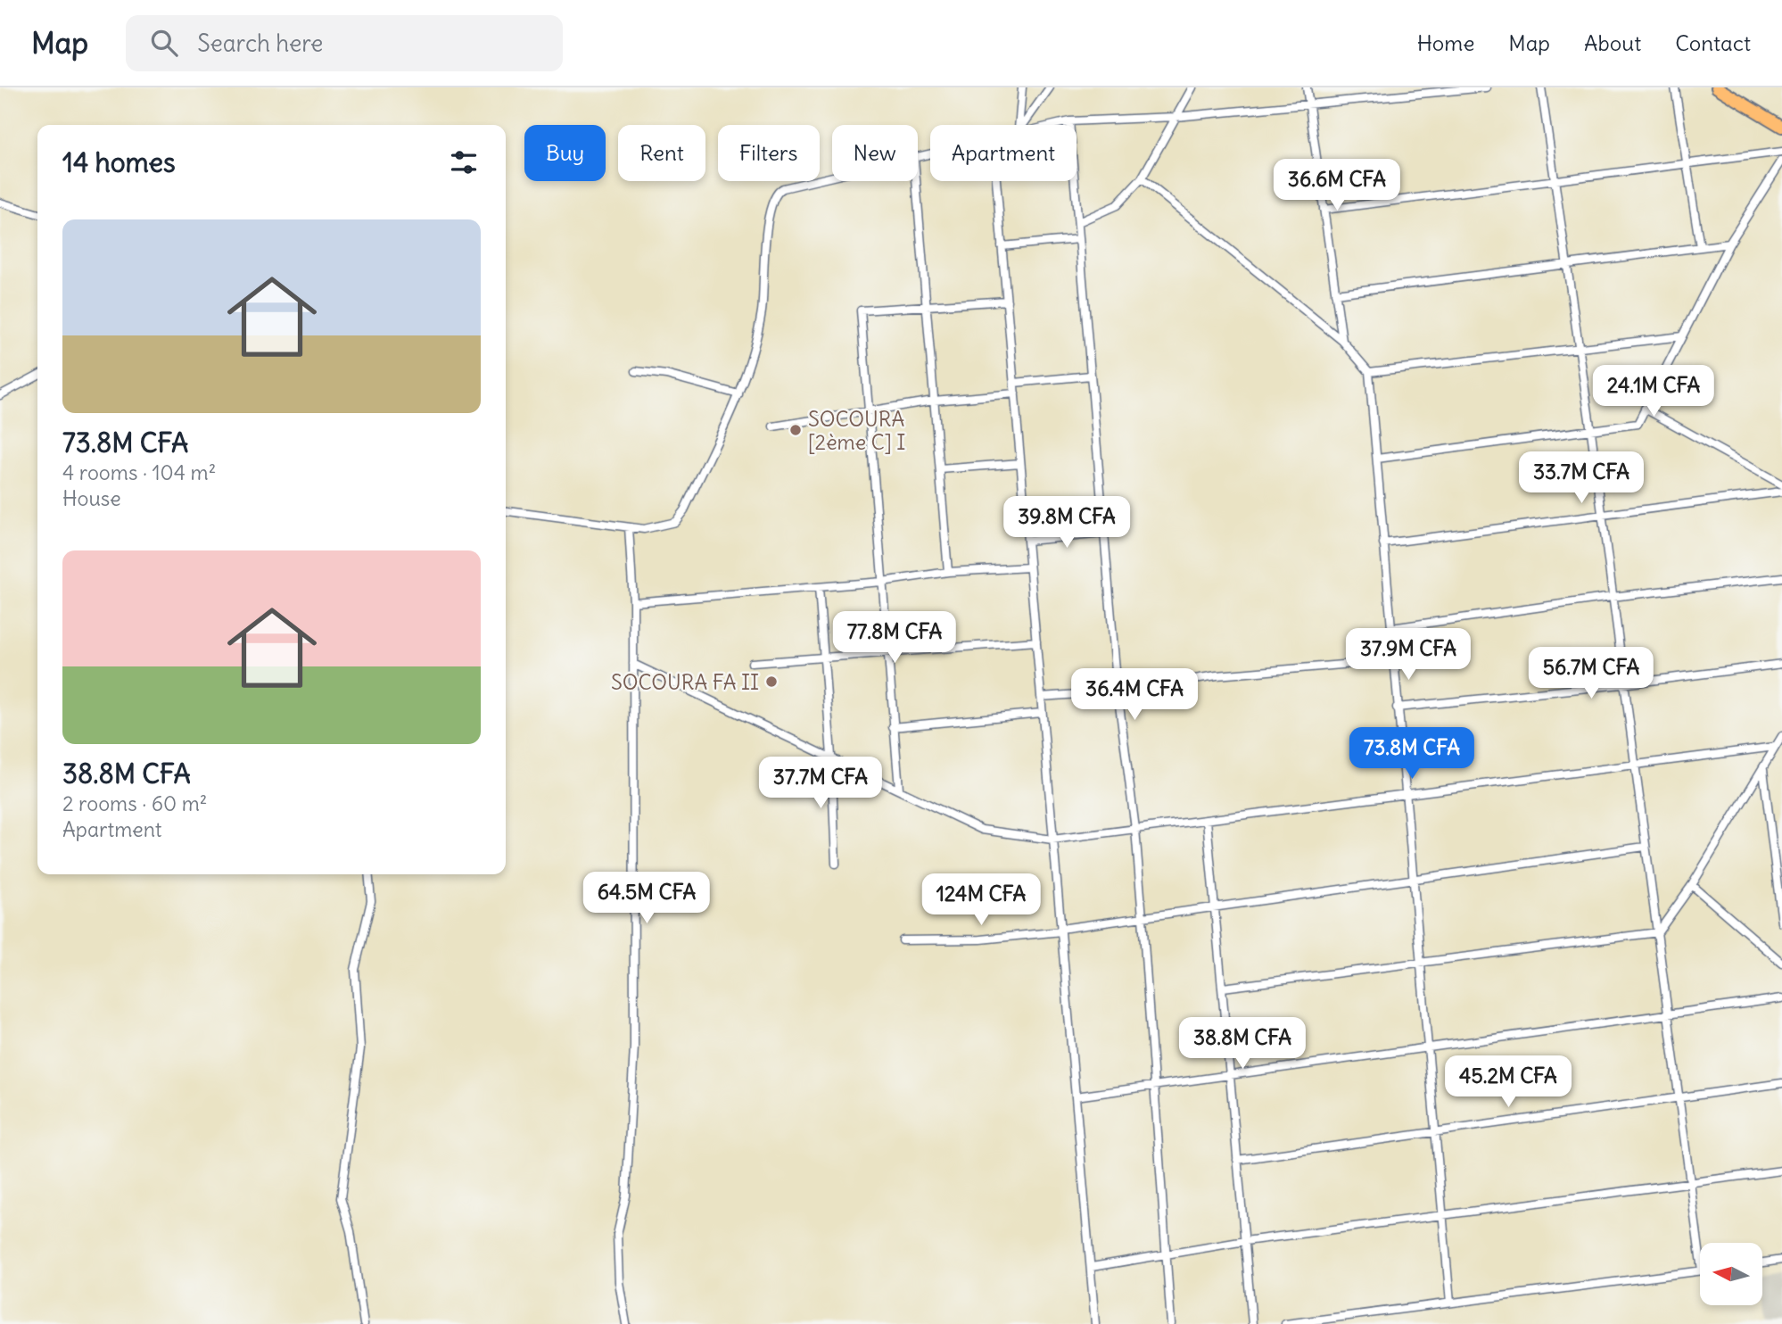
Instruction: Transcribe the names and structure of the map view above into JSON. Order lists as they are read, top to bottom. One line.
{"places":["SOCOURA [2ème C] I","SOCOURA FA II"],"north":"left","page":{"header":"Map","search":"Search here","nav":["Home","Map","About","Contact"],"chip":["Buy","Rent","Filters","New","Apartment"],"heading":"14 homes","price":["36.6M CFA","24.1M CFA","33.7M CFA","39.8M CFA","77.8M CFA","37.9M CFA","56.7M CFA","36.4M CFA","73.8M CFA","37.7M CFA","64.5M CFA","124M CFA","38.8M CFA","45.2M CFA"],"list":[{"name":"73.8M CFA","note":"4 rooms · 104 m² · House"},{"name":"38.8M CFA","note":"2 rooms · 60 m² · Apartment"}]}}
